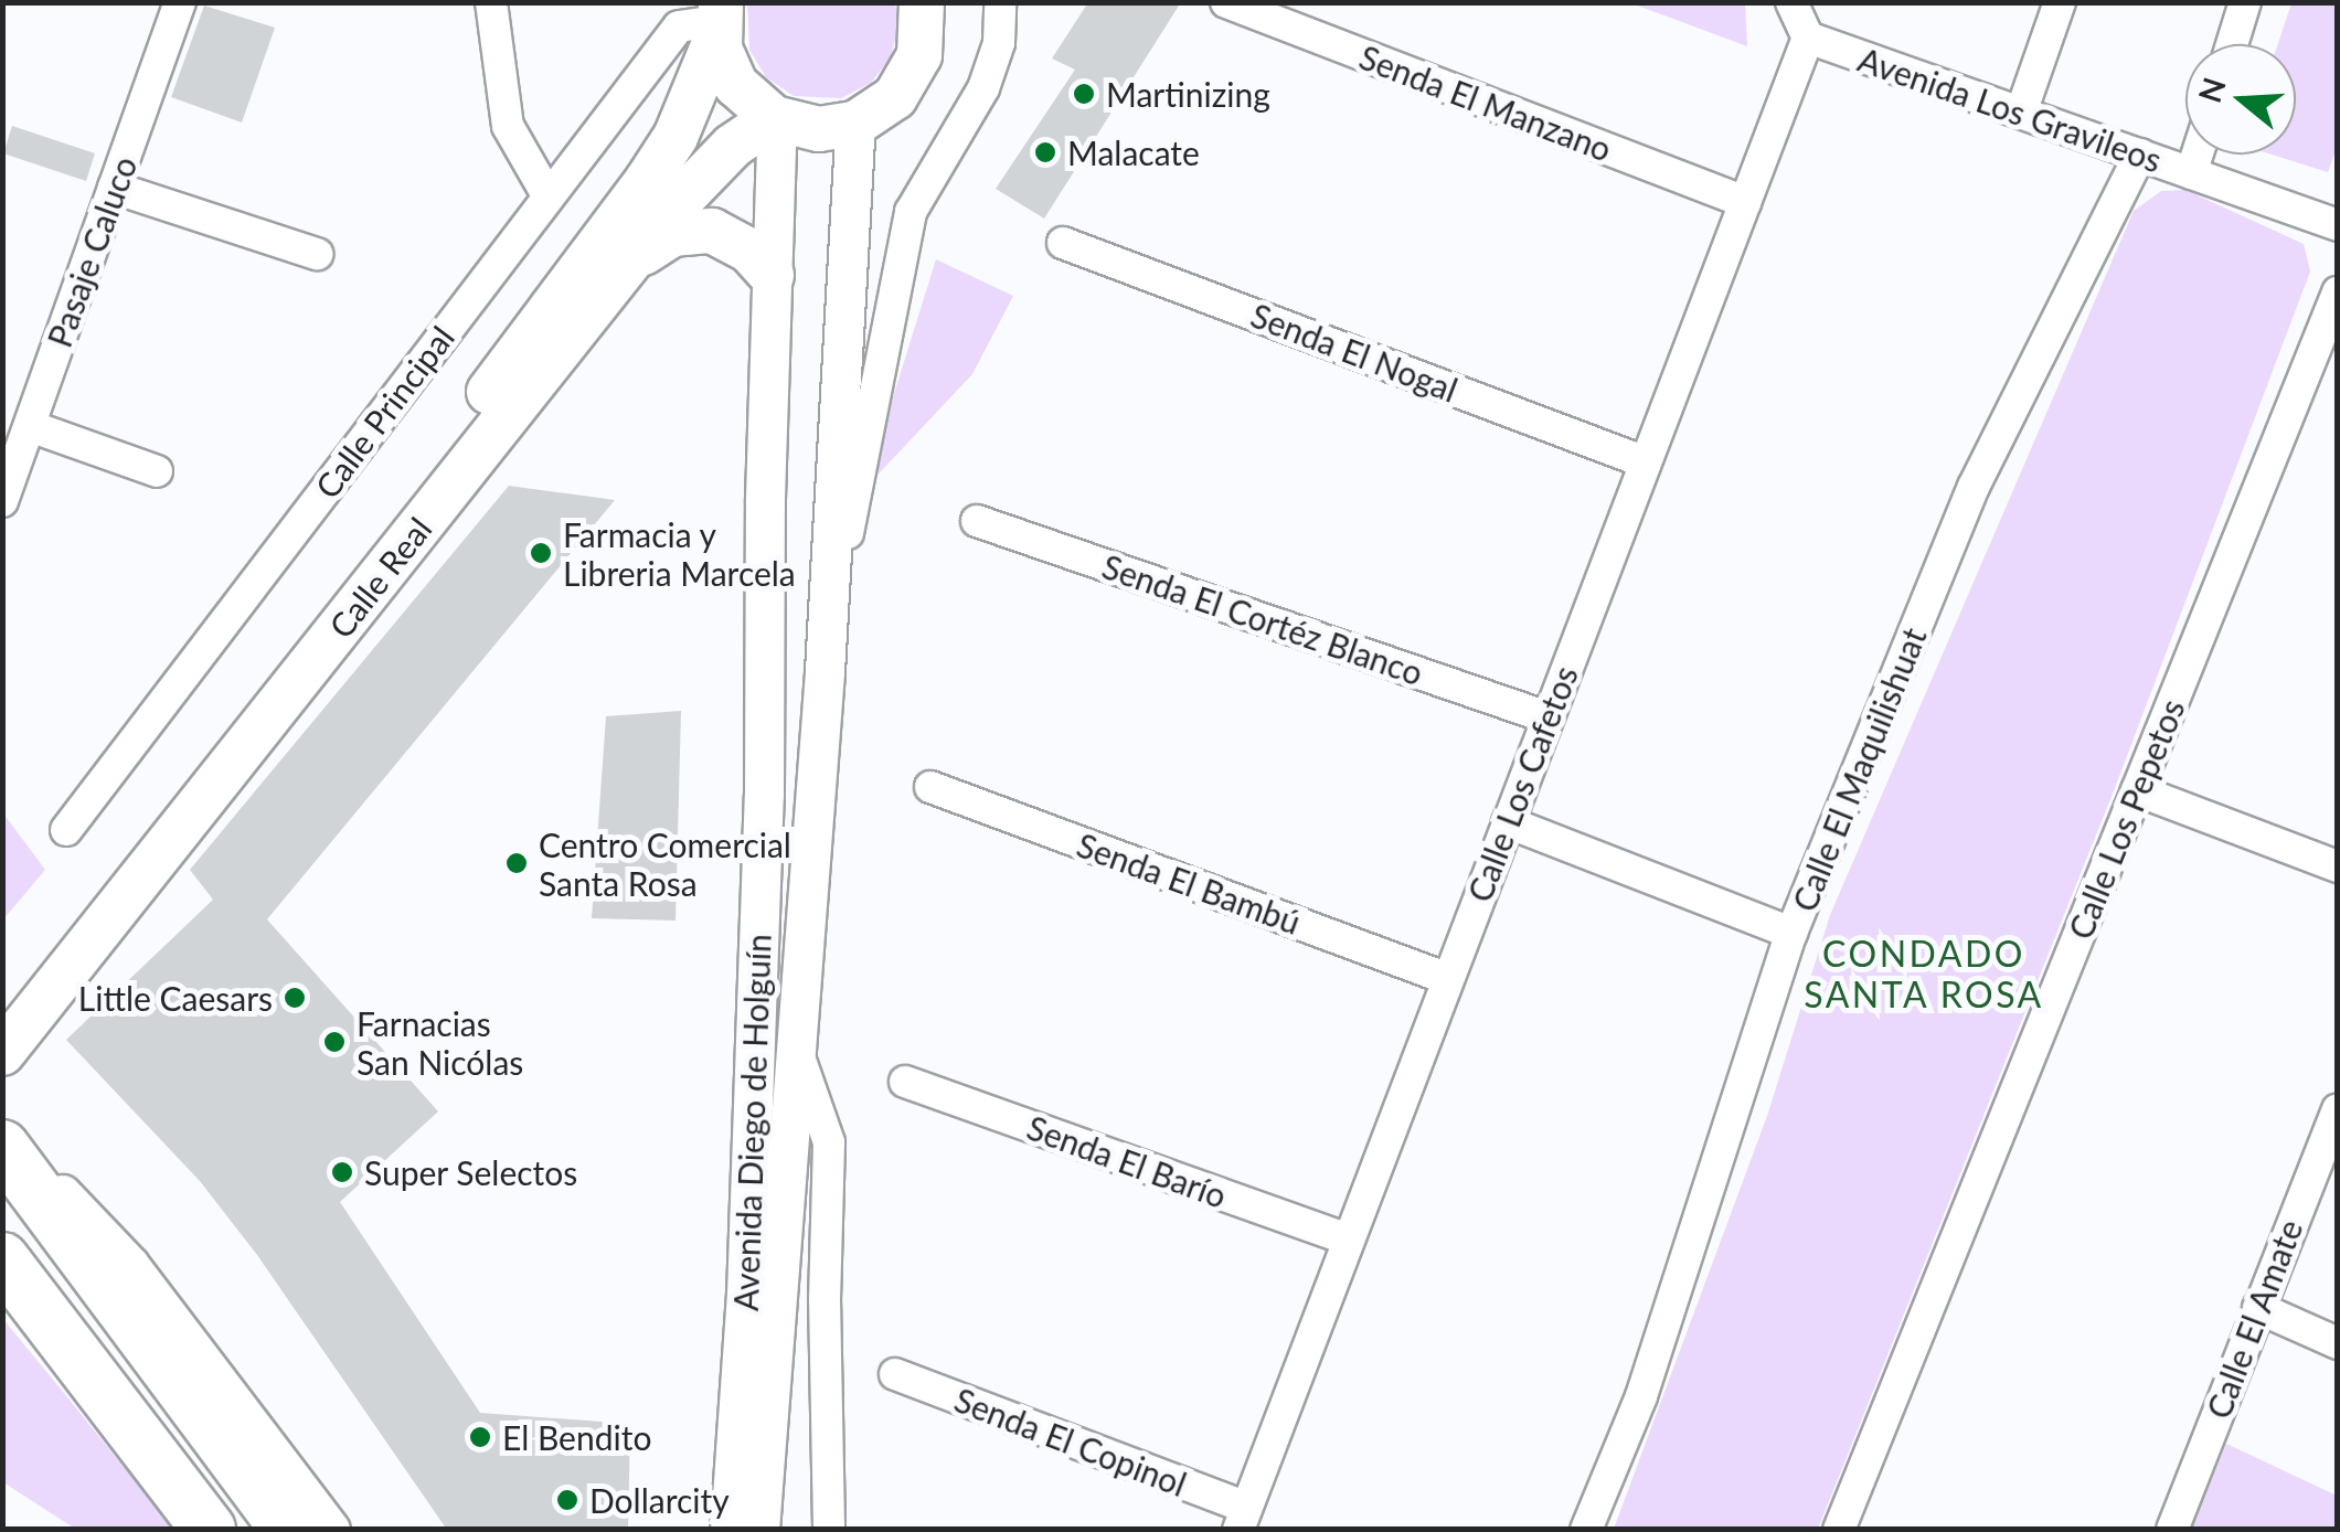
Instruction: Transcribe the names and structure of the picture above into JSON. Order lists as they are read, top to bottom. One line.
{"streets":{"main road":["Calle Real"],"street":["Senda El Manzano","Avenida Los Gravileos","Pasaje Caluco","Senda El Nogal","Calle Principal","Senda El Cortéz Blanco","Calle El Maquilishuat","Calle Los Cafetos","Calle Los Pepetos","Senda El Bambú","Avenida Diego de Holguín","Senda El Barío","Calle El Amate","Senda El Copinol"]},"crossings":[["Senda El Manzano","Calle Los Cafetos"],["Avenida Los Gravileos","Calle El Maquilishuat"],["Avenida Los Gravileos","Calle Los Cafetos"],["Senda El Nogal","Calle Los Cafetos"],["Calle Principal","Calle Real"],["Calle Real","Avenida Diego de Holguín"],["Senda El Cortéz Blanco","Calle Los Cafetos"],["Calle Los Cafetos","Senda El Bambú"],["Calle Los Cafetos","Senda El Barío"],["Calle Los Cafetos","Senda El Copinol"]],"districts":["CONDADO SANTA ROSA"],"places":["Martinizing","Malacate","Farmacia y Libreria Marcela","Centro Comercial Santa Rosa","Little Caesars","Farnacias San Nicólas","Super Selectos","El Bendito","Dollarcity"],"north":"left"}
